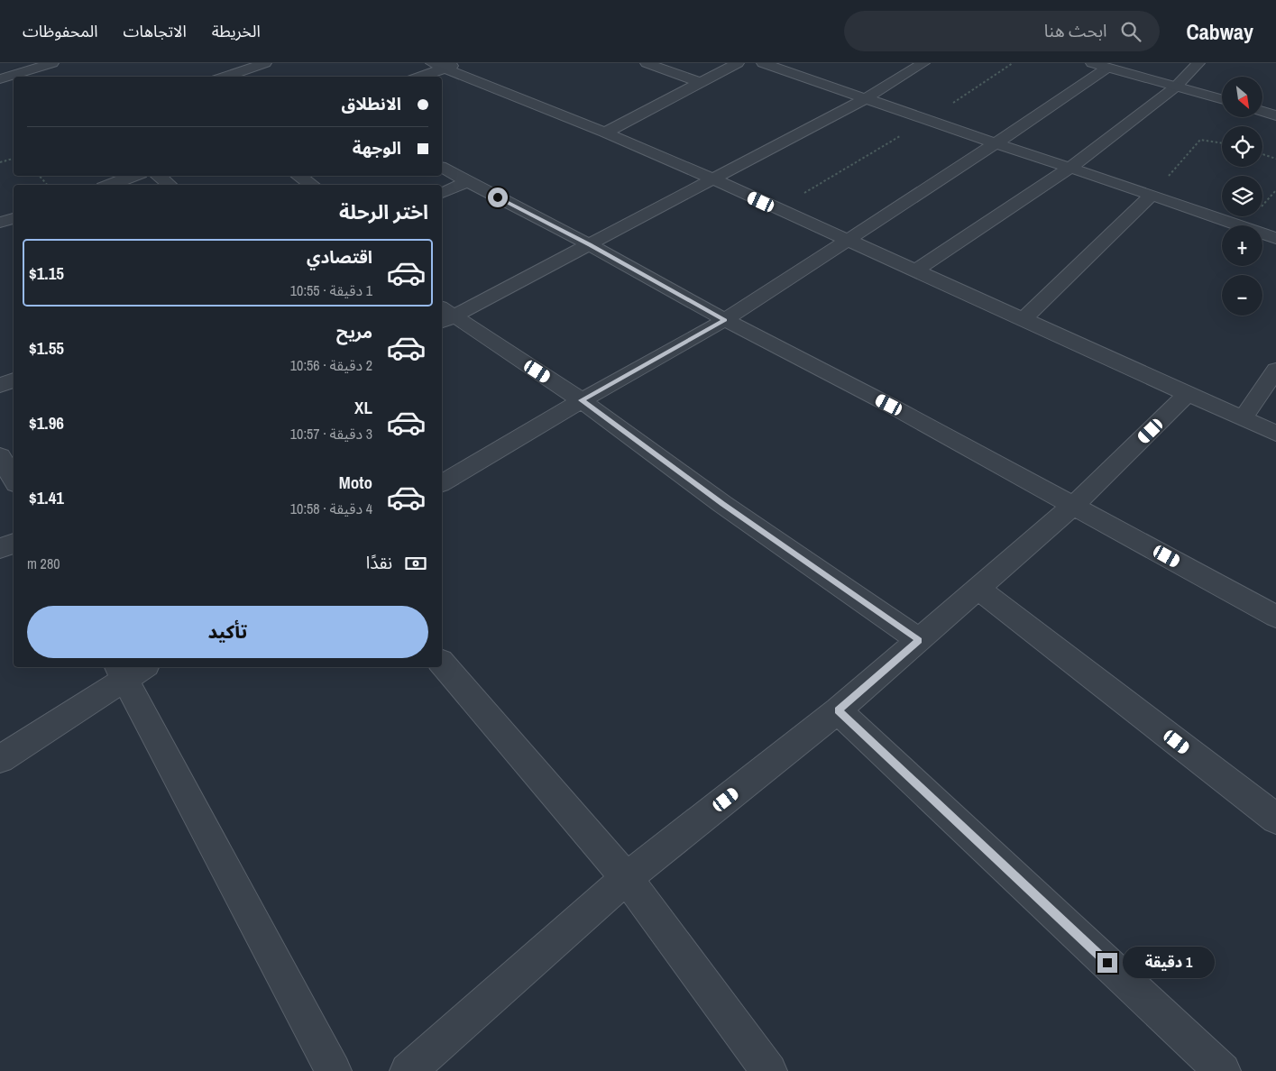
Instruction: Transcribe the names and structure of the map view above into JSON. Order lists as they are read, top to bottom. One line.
{"north":"bottom right","page":{"header":"Cabway","search":"ابحث هنا","nav":["الخريطة","الاتجاهات","المحفوظات"],"map_buttons":["+","−"],"banner":["الانطلاق","الوجهة"],"heading":"اختر الرحلة","list":[{"name":"اقتصادي","note":"1 دقيقة · 10:55","value":"$1.15"},{"name":"مريح","note":"2 دقيقة · 10:56","value":"$1.55"},{"name":"XL","note":"3 دقيقة · 10:57","value":"$1.96"},{"name":"Moto","note":"4 دقيقة · 10:58","value":"$1.41"}],"pay":["نقدًا","280 m"],"buttons":"تأكيد","bubble":"1 دقيقة"}}
